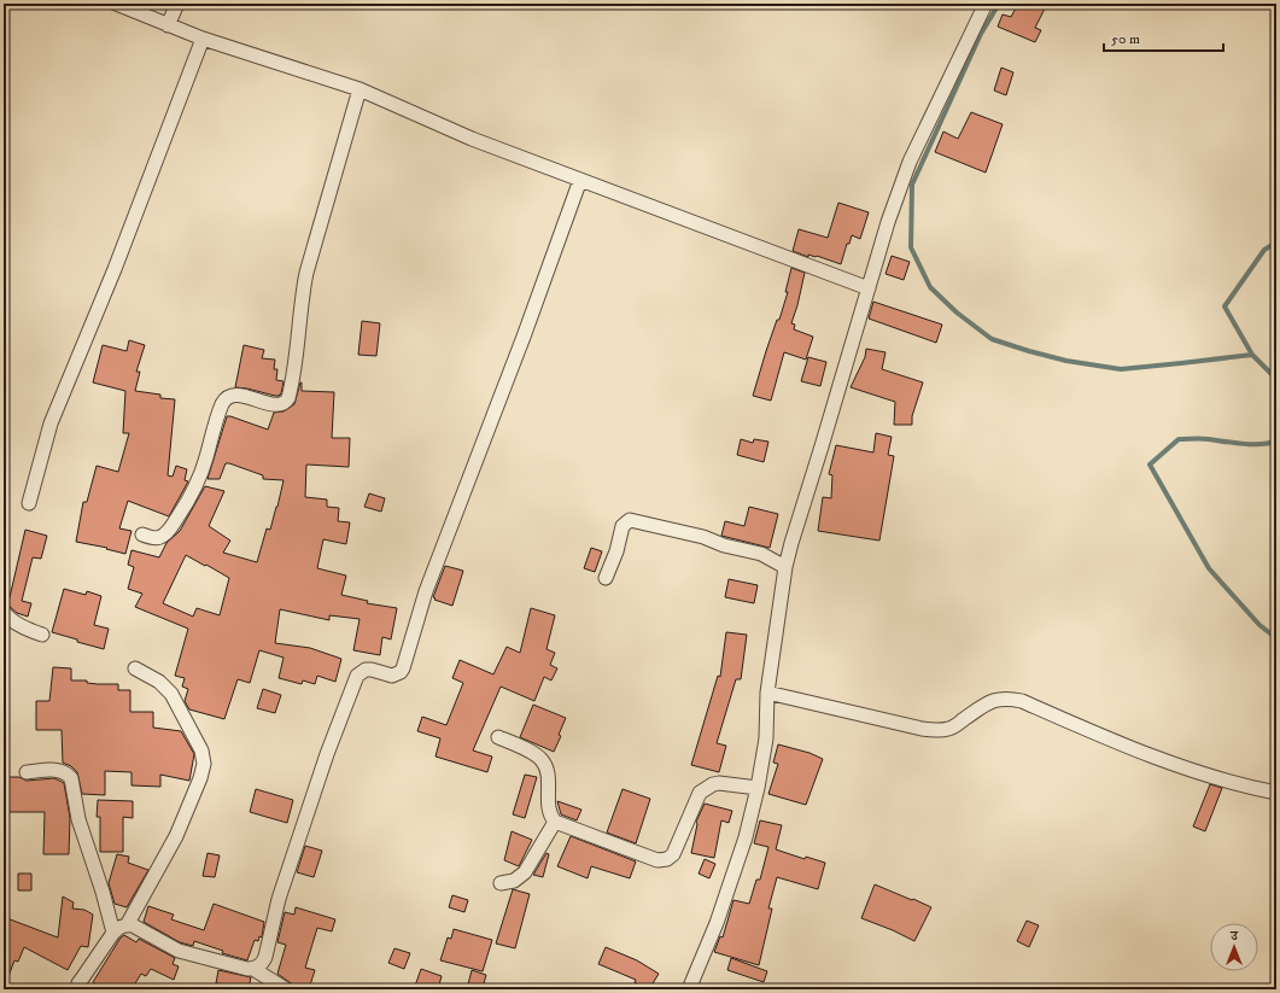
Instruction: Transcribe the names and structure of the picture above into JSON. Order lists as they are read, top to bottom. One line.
{"scale_bar":"50 m","north":"top"}
